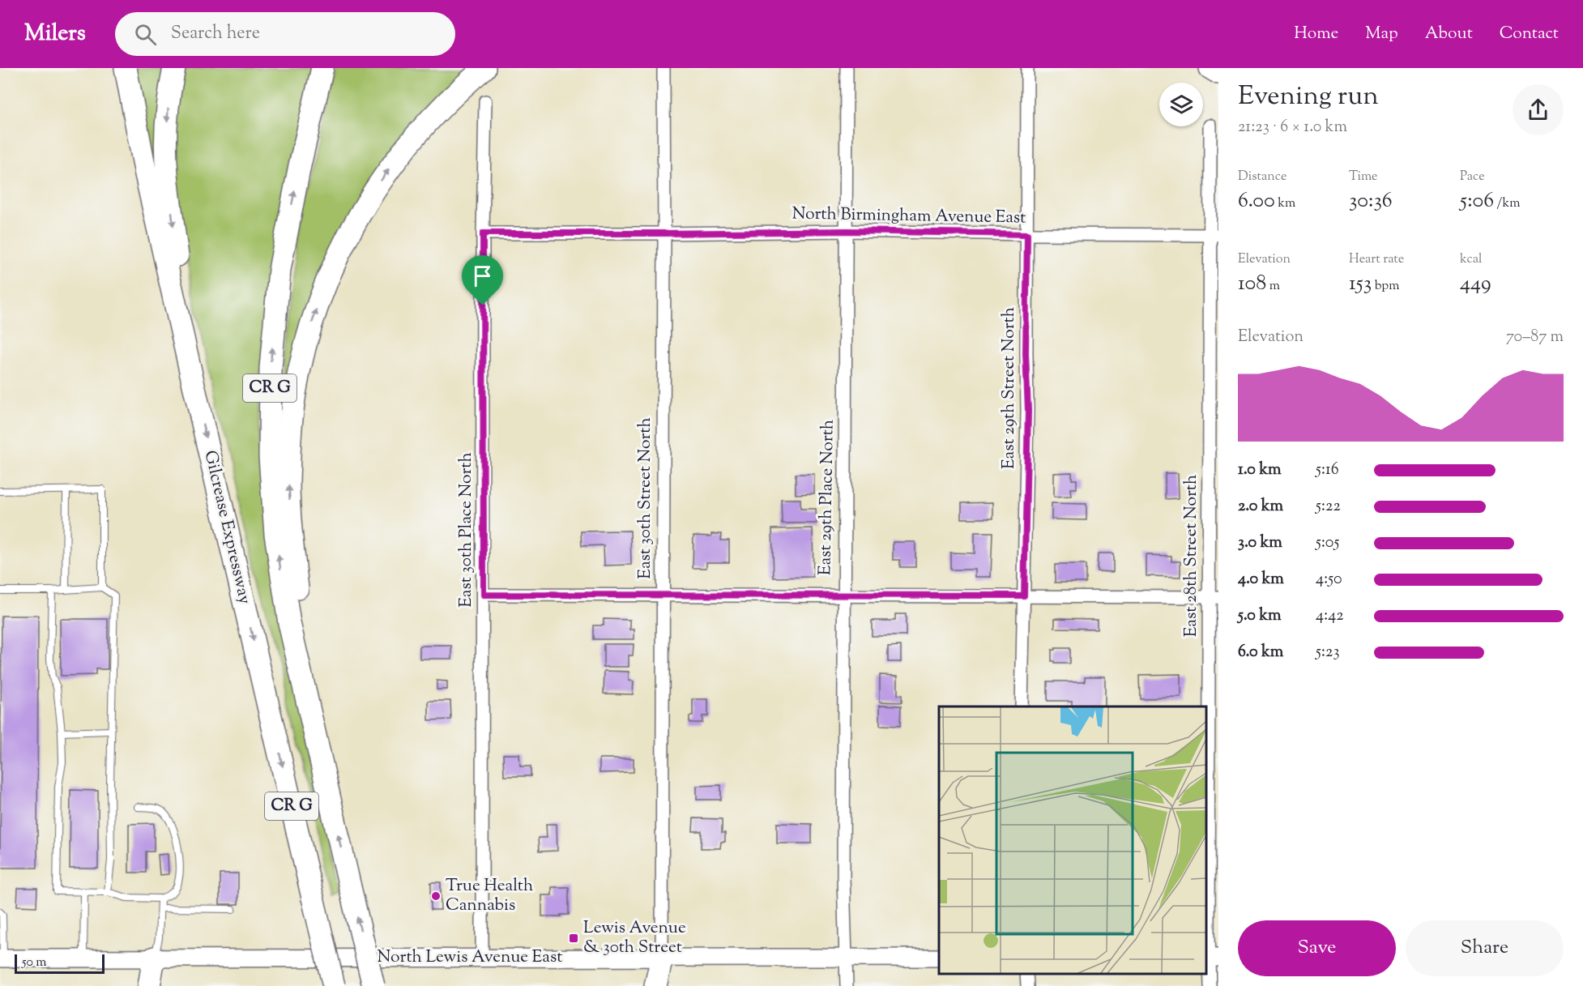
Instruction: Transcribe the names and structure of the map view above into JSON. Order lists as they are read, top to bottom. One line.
{"streets":{"highway":["CR G","Gilcrease Expressway"],"main road":["North Lewis Avenue East"],"street":["North Birmingham Avenue East","East 29th Street North","East 29th Place North","East 30th Street North","East 30th Place North","East 28th Street North"]},"crossings":[["North Birmingham Avenue East","East 29th Street North"],["North Birmingham Avenue East","East 29th Place North"],["North Birmingham Avenue East","East 30th Street North"],["North Birmingham Avenue East","East 30th Place North"],["North Birmingham Avenue East","East 28th Street North"],["East 29th Place North","North Lewis Avenue East"],["East 30th Street North","North Lewis Avenue East"],["East 30th Place North","North Lewis Avenue East"]],"places":{"other":["True Health Cannabis"],"transit":["Lewis Avenue & 30th Street"]},"scale_bar":"50 m","page":{"header":"Milers","search":"Search here","nav":["Home","Map","About","Contact"],"heading":["Evening run","21:23 · 6 × 1.0 km"],"stats":[["Distance","6.00 km"],["Time","30:36"],["Pace","5:06 /km"],["Elevation","108 m"],["Heart rate","153 bpm"],["kcal","449"]],"chart":["Elevation","70–87 m"],"list":[{"name":"1.0 km","note":"5:16"},{"name":"2.0 km","note":"5:22"},{"name":"3.0 km","note":"5:05"},{"name":"4.0 km","note":"4:50"},{"name":"5.0 km","note":"4:42"},{"name":"6.0 km","note":"5:23"}],"buttons":["Save","Share"],"scale":"50 m"}}
